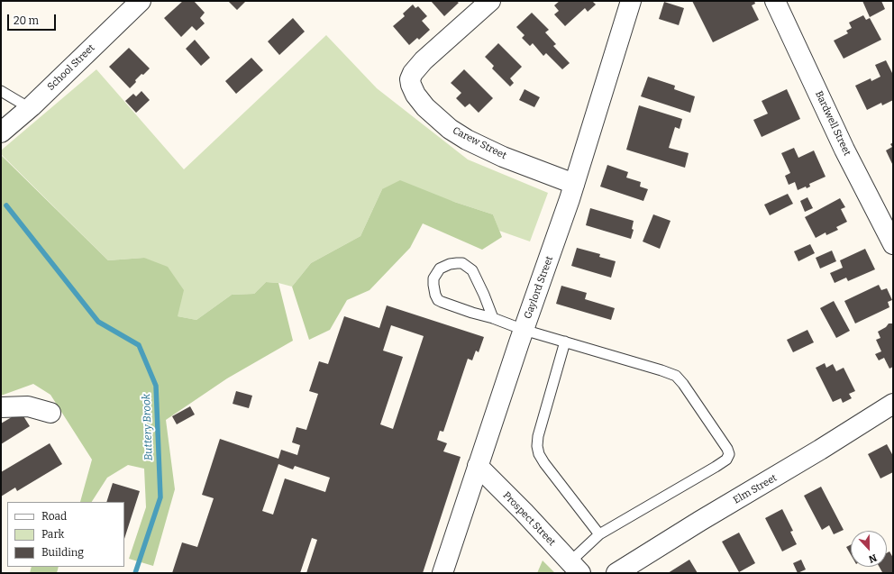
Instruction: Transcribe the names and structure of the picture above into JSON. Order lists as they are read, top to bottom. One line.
{"streets":{"street":["School Street","Bardwell Street","Carew Street","Gaylord Street","Elm Street","Prospect Street"]},"crossings":[["Carew Street","Gaylord Street"],["Gaylord Street","Prospect Street"]],"water":["Buttery Brook"],"legend":["Road","Park","Building"],"scale_bar":"20 m","north":"bottom"}
